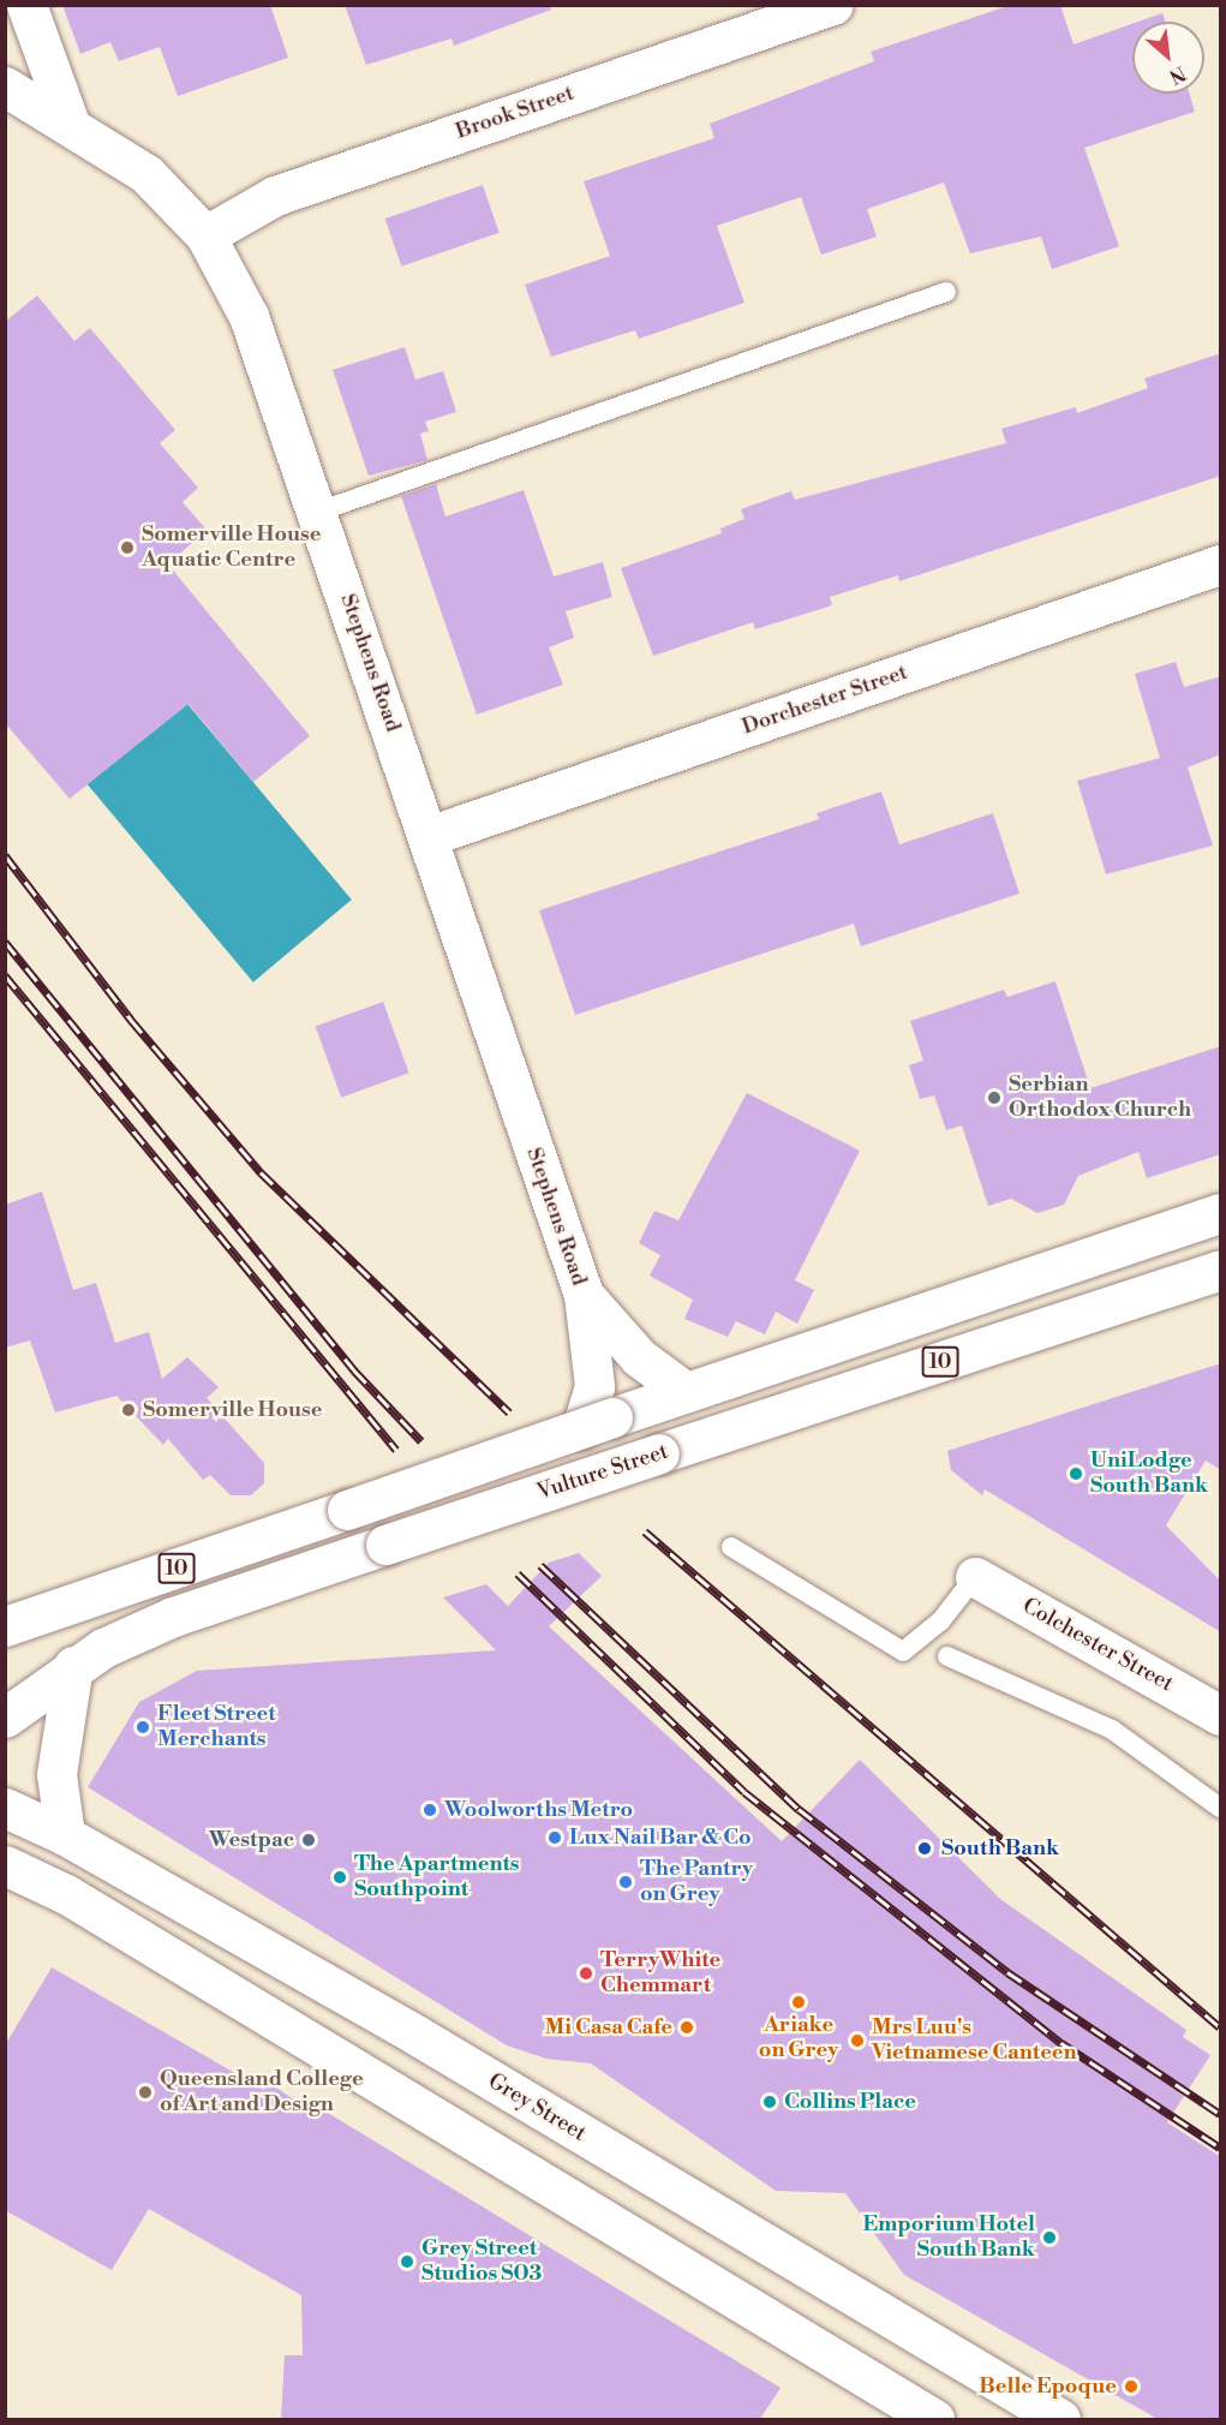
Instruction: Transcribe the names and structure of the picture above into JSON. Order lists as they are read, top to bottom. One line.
{"streets":{"street":["Brook Street","Stephens Road","Dorchester Street","10","Vulture Street","Colchester Street","Grey Street"]},"crossings":[["Brook Street","Stephens Road"],["Stephens Road","Dorchester Street"],["Stephens Road","10"]],"places":["Somerville House Aquatic Centre","Serbian Orthodox Church","Somerville House","UniLodge South Bank","Fleet Street Merchants","Woolworths Metro","Lux Nail Bar & Co","Westpac","South Bank","The Apartments Southpoint","The Pantry on Grey","TerryWhite Chemmart","Ariake on Grey","Mi Casa Cafe","Mrs Luu's Vietnamese Canteen","Queensland College of Art and Design","Collins Place","Emporium Hotel South Bank","Grey Street Studios S03","Belle Epoque"],"north":"bottom right"}
